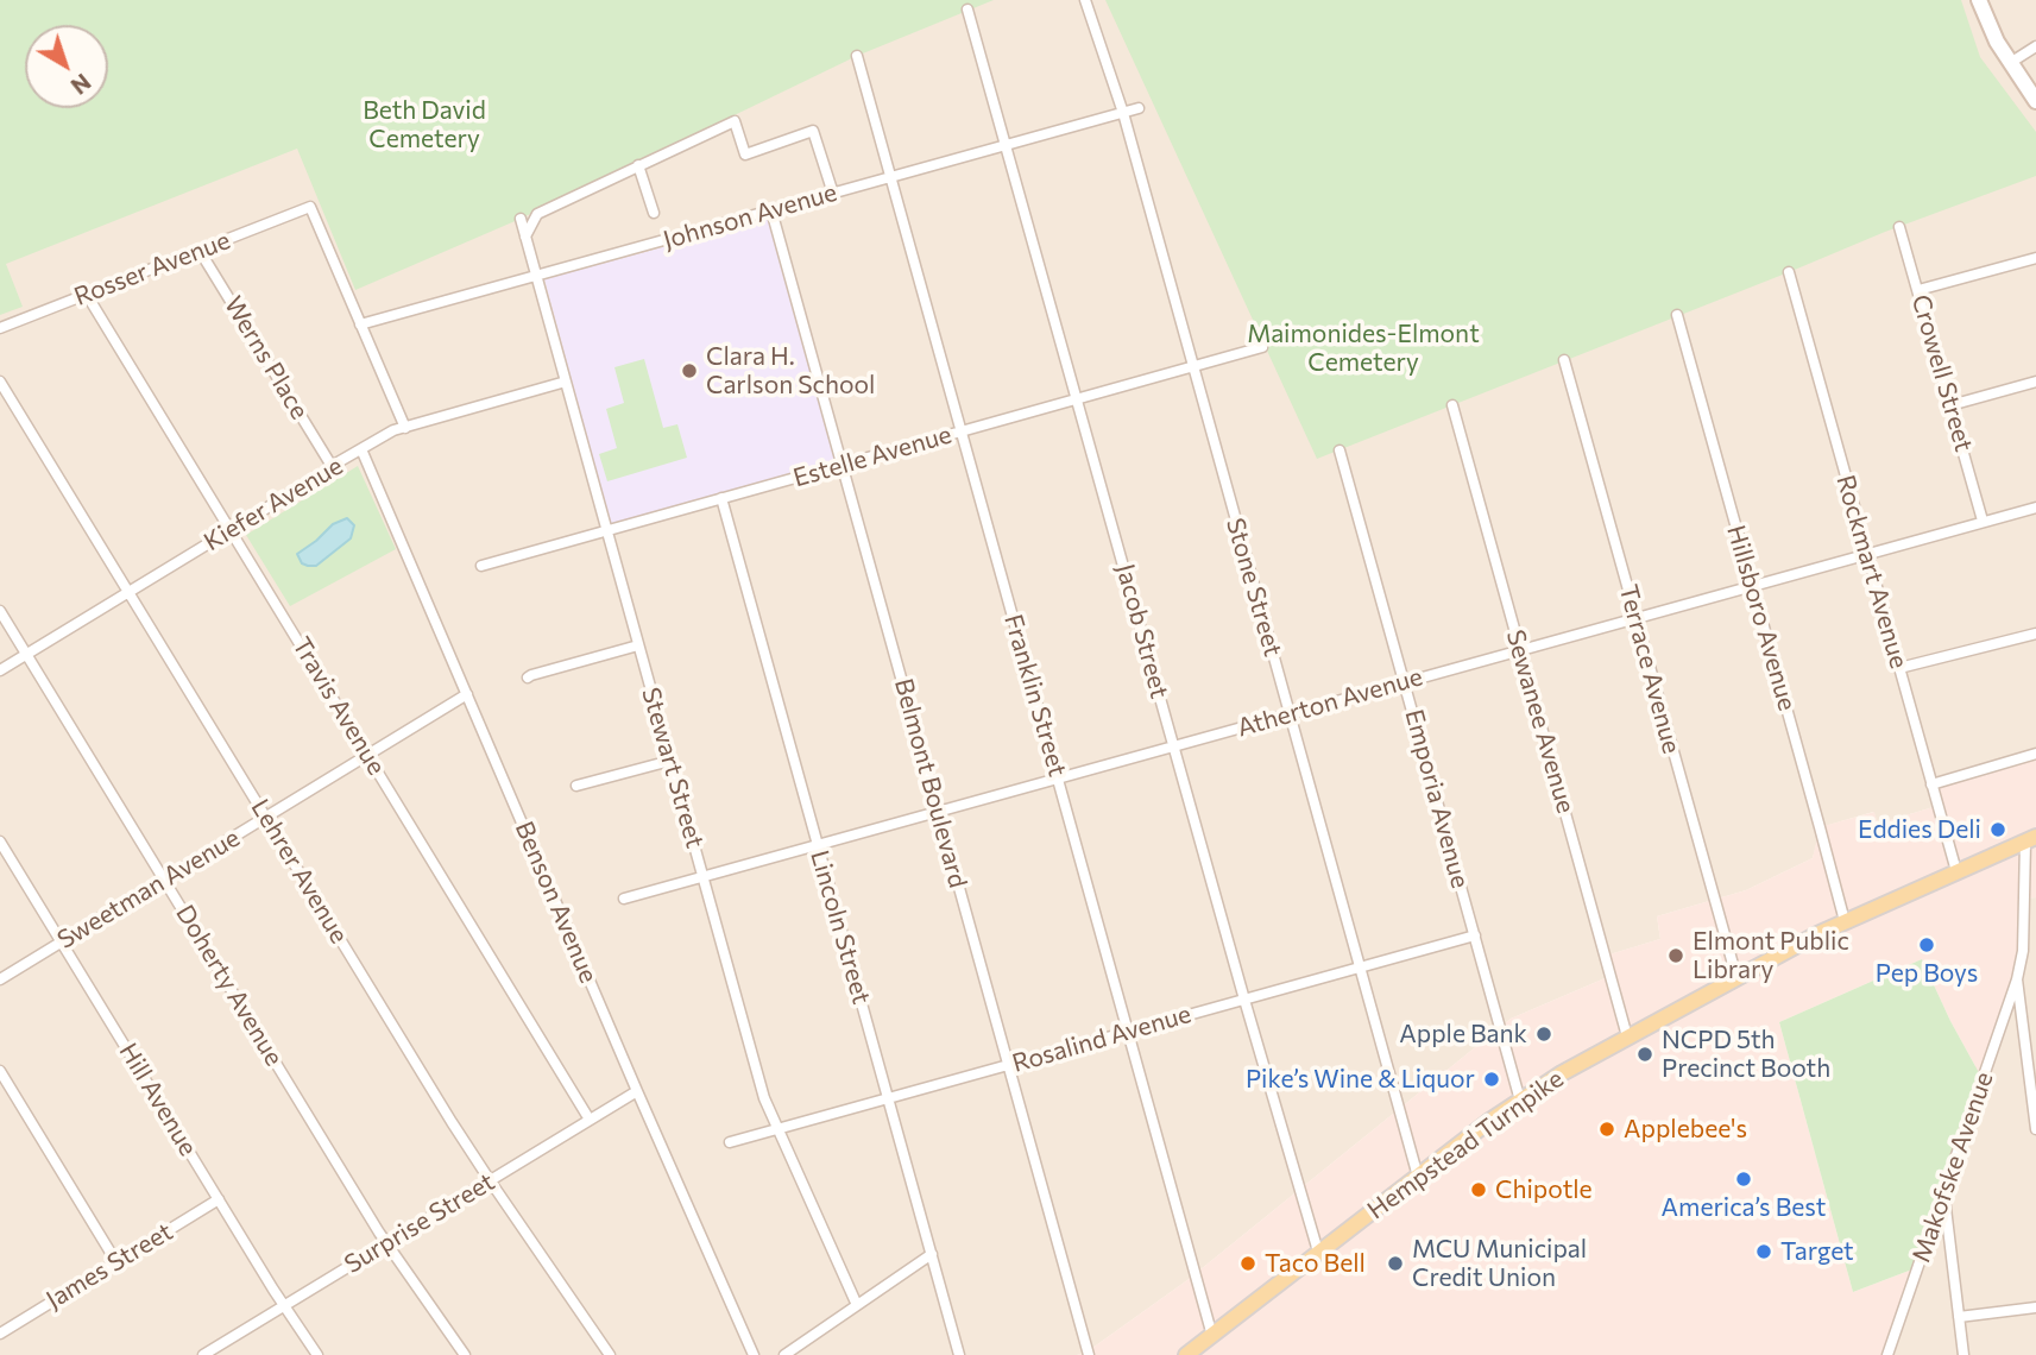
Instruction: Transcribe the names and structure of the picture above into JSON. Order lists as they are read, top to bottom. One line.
{"streets":{"main road":["Hempstead Turnpike"],"street":["Johnson Avenue","Rosser Avenue","Werns Place","Crowell Street","Estelle Avenue","Kiefer Avenue","Rockmart Avenue","Stone Street","Hillsboro Avenue","Jacob Street","Terrace Avenue","Franklin Street","Atherton Avenue","Travis Avenue","Sewanee Avenue","Stewart Street","Belmont Boulevard","Emporia Avenue","Lehrer Avenue","Sweetman Avenue","Benson Avenue","Lincoln Street","Doherty Avenue","Rosalind Avenue","Hill Avenue","Makofske Avenue","Surprise Street","James Street"]},"crossings":[["Johnson Avenue","Rosser Avenue"],["Johnson Avenue","Stone Street"],["Johnson Avenue","Jacob Street"],["Johnson Avenue","Franklin Street"],["Johnson Avenue","Stewart Street"],["Johnson Avenue","Belmont Boulevard"],["Rosser Avenue","Werns Place"],["Rosser Avenue","Travis Avenue"],["Werns Place","Kiefer Avenue"],["Crowell Street","Atherton Avenue"],["Estelle Avenue","Stone Street"],["Estelle Avenue","Jacob Street"],["Estelle Avenue","Franklin Street"],["Estelle Avenue","Stewart Street"],["Estelle Avenue","Belmont Boulevard"],["Estelle Avenue","Lincoln Street"],["Kiefer Avenue","Travis Avenue"],["Kiefer Avenue","Stewart Street"],["Kiefer Avenue","Lehrer Avenue"],["Kiefer Avenue","Benson Avenue"],["Kiefer Avenue","Doherty Avenue"],["Rockmart Avenue","Atherton Avenue"],["Rockmart Avenue","Hempstead Turnpike"],["Stone Street","Atherton Avenue"],["Stone Street","Rosalind Avenue"],["Stone Street","Hempstead Turnpike"],["Hillsboro Avenue","Atherton Avenue"],["Hillsboro Avenue","Hempstead Turnpike"],["Jacob Street","Atherton Avenue"],["Jacob Street","Rosalind Avenue"],["Jacob Street","Hempstead Turnpike"],["Terrace Avenue","Atherton Avenue"],["Terrace Avenue","Hempstead Turnpike"],["Franklin Street","Atherton Avenue"],["Franklin Street","Rosalind Avenue"],["Franklin Street","Hempstead Turnpike"],["Atherton Avenue","Sewanee Avenue"],["Atherton Avenue","Stewart Street"],["Atherton Avenue","Belmont Boulevard"],["Atherton Avenue","Emporia Avenue"],["Atherton Avenue","Lincoln Street"],["Travis Avenue","Sweetman Avenue"],["Travis Avenue","Surprise Street"],["Sewanee Avenue","Hempstead Turnpike"],["Stewart Street","Rosalind Avenue"],["Belmont Boulevard","Rosalind Avenue"],["Emporia Avenue","Rosalind Avenue"],["Emporia Avenue","Hempstead Turnpike"],["Lehrer Avenue","Sweetman Avenue"],["Lehrer Avenue","Surprise Street"],["Sweetman Avenue","Benson Avenue"],["Sweetman Avenue","Doherty Avenue"],["Sweetman Avenue","Hill Avenue"],["Benson Avenue","Surprise Street"],["Lincoln Street","Rosalind Avenue"],["Doherty Avenue","Surprise Street"],["Hill Avenue","Surprise Street"],["Hill Avenue","James Street"]],"parks":["Beth David Cemetery","Maimonides-Elmont Cemetery"],"places":["Clara H. Carlson School","Eddies Deli","Pep Boys","Elmont Public Library","Apple Bank","NCPD 5th Precinct Booth","Pike’s Wine & Liquor","Applebee's","America’s Best","Chipotle","Target","Taco Bell","MCU Municipal Credit Union"],"north":"bottom right"}
